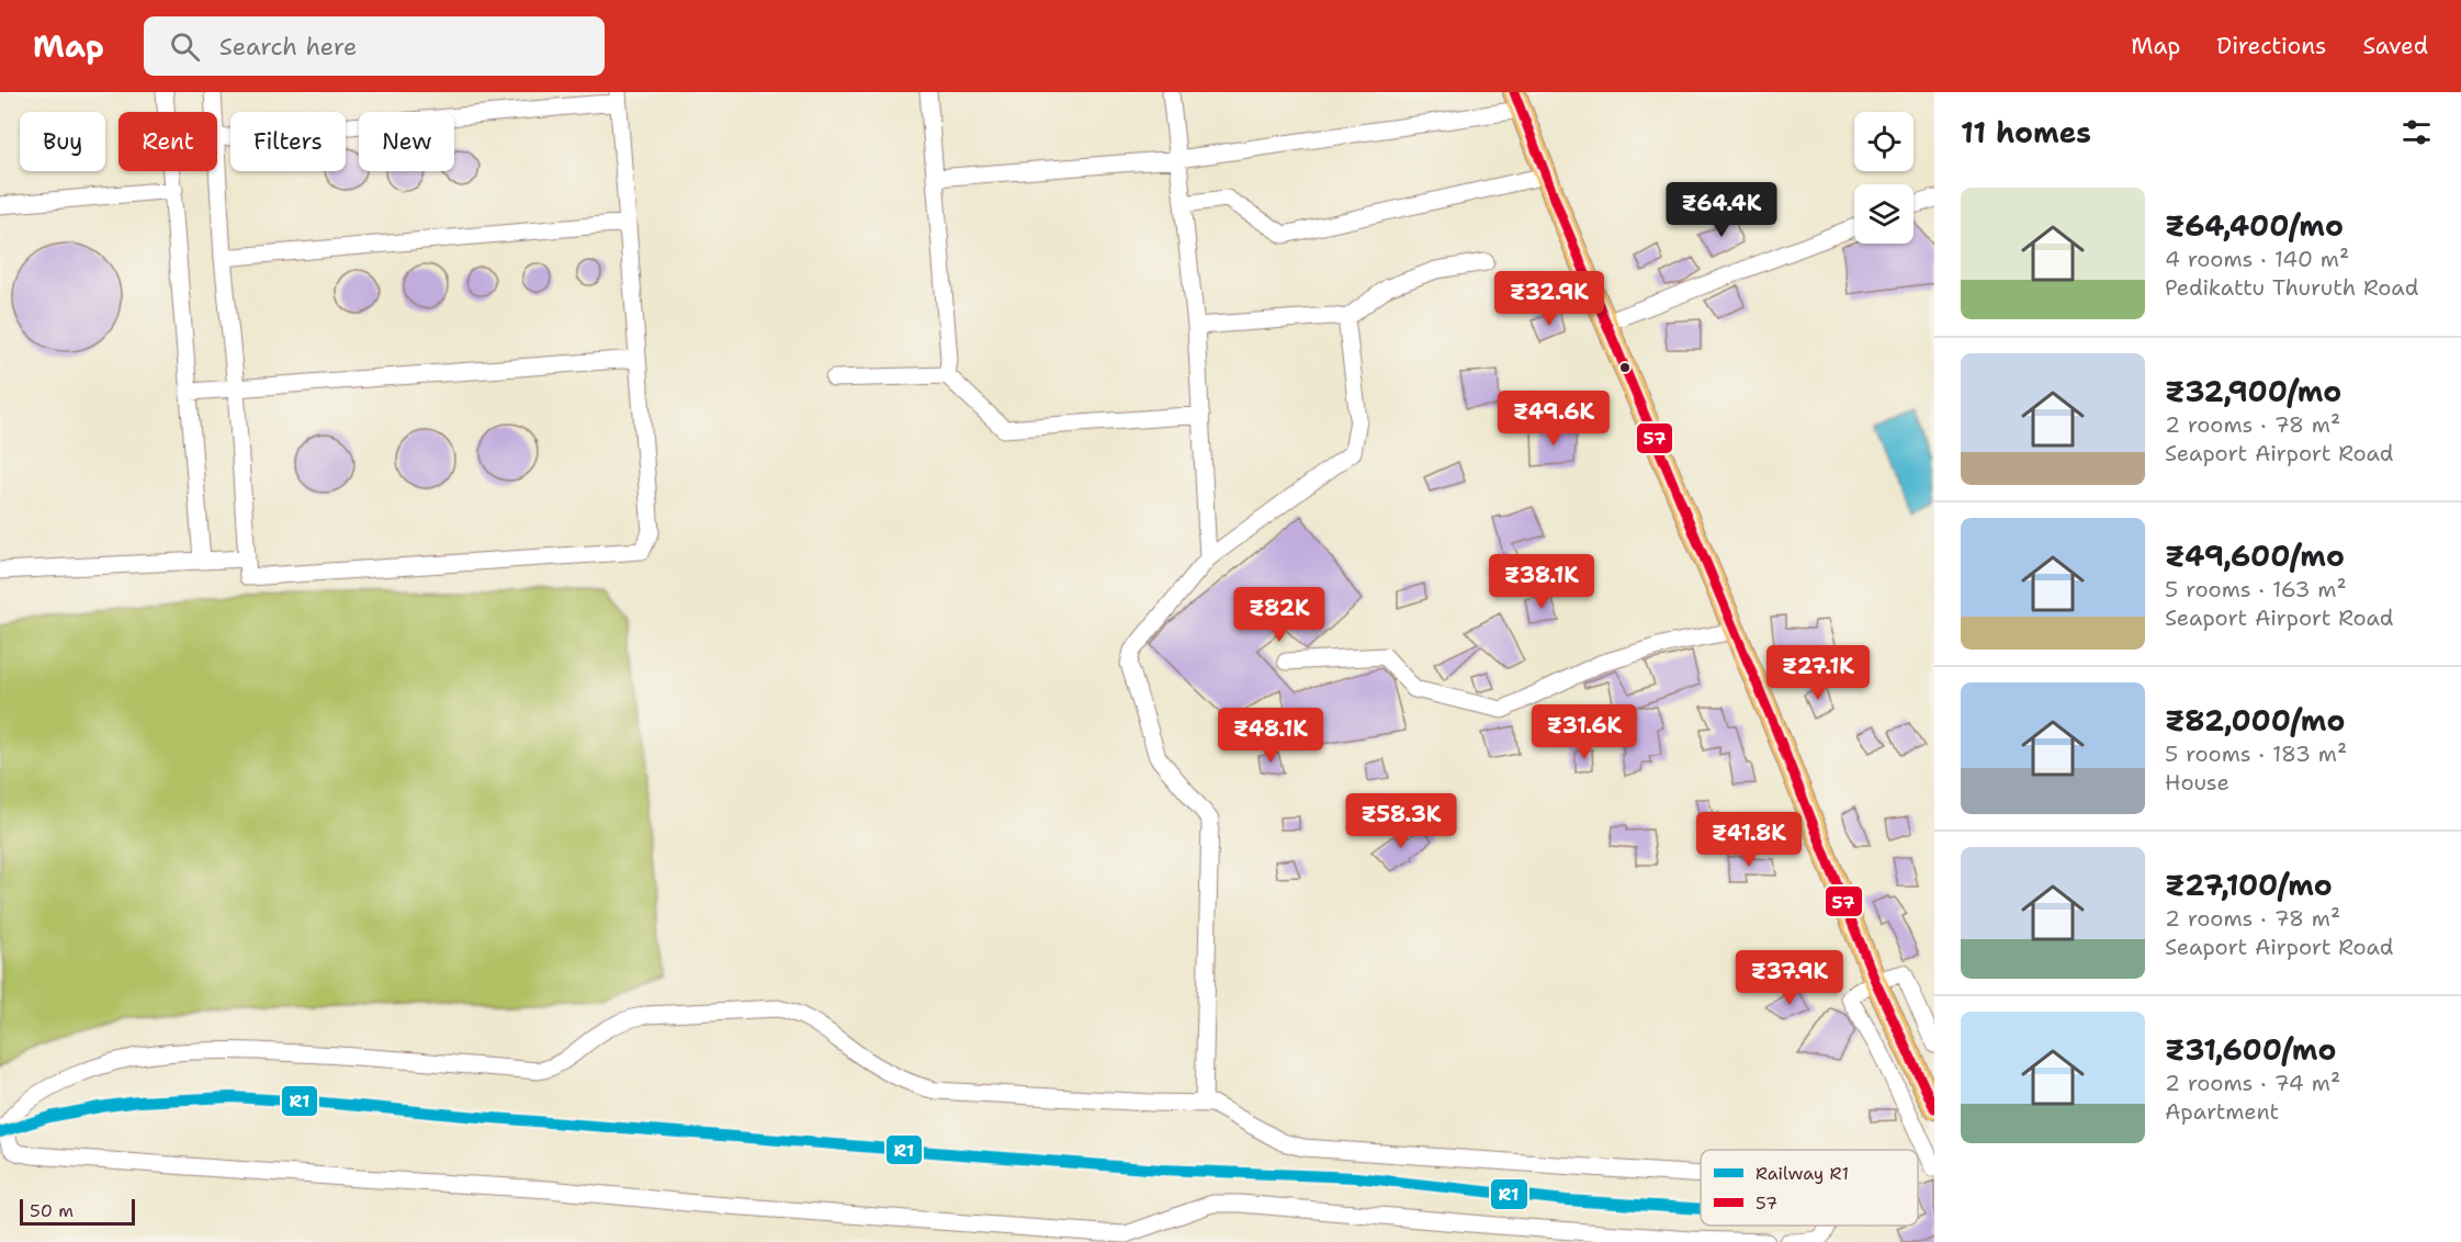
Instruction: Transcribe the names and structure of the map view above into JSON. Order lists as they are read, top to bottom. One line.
{"lines":["transit line 57","rail line R1"],"legend":["Railway R1","57"],"scale_bar":"50 m","page":{"header":"Map","search":"Search here","nav":["Map","Directions","Saved"],"heading":"11 homes","chip":["Buy","Rent","Filters","New"],"list":[{"name":"₹64,400/mo","note":"4 rooms · 140 m² · Pedikattu Thuruth Road"},{"name":"₹32,900/mo","note":"2 rooms · 78 m² · Seaport Airport Road"},{"name":"₹49,600/mo","note":"5 rooms · 163 m² · Seaport Airport Road"},{"name":"₹82,000/mo","note":"5 rooms · 183 m² · House"},{"name":"₹27,100/mo","note":"2 rooms · 78 m² · Seaport Airport Road"},{"name":"₹31,600/mo","note":"2 rooms · 74 m² · Apartment"}],"price":["₹64.4K","₹32.9K","₹49.6K","₹38.1K","₹82K","₹27.1K","₹31.6K","₹48.1K","₹58.3K","₹41.8K","₹37.9K"],"scale":"50 m"}}
